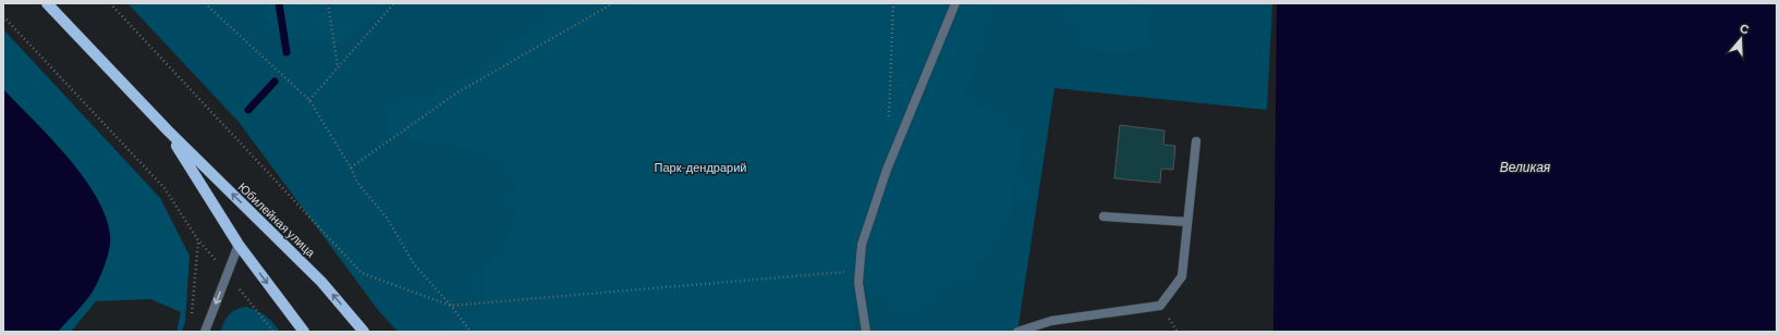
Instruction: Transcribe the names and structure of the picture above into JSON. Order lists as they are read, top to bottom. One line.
{"streets":{"main road":["Юбилейная улица"]},"water":["Великая"],"parks":["Парк-дендрарий"],"north":"top"}
